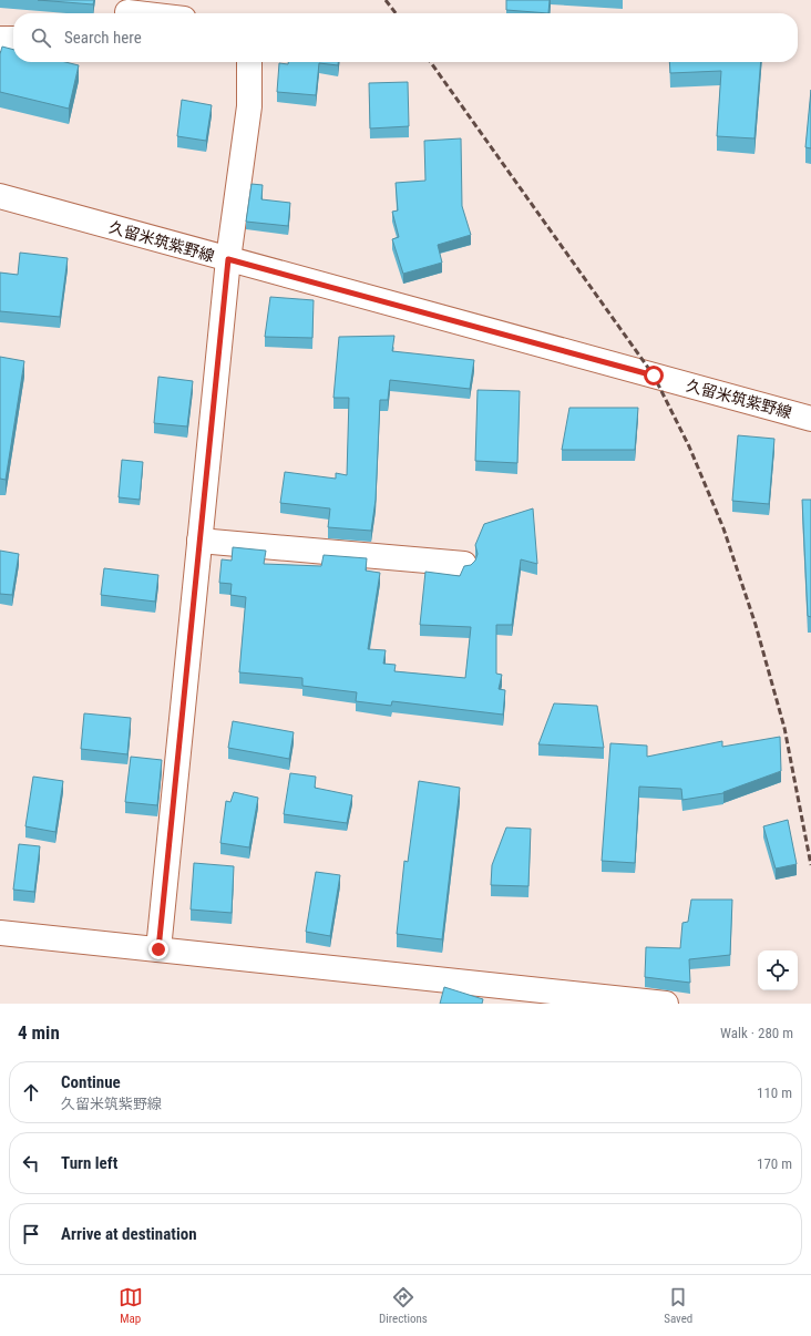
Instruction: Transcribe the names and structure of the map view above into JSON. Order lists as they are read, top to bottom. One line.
{"streets":{"street":["久留米筑紫野線"]},"page":{"search":"Search here","heading":["4 min","Walk · 280 m"],"list":[["Continue","久留米筑紫野線","110 m"],["Turn left","170 m"],"Arrive at destination"],"nav":["Map","Directions","Saved"]}}
